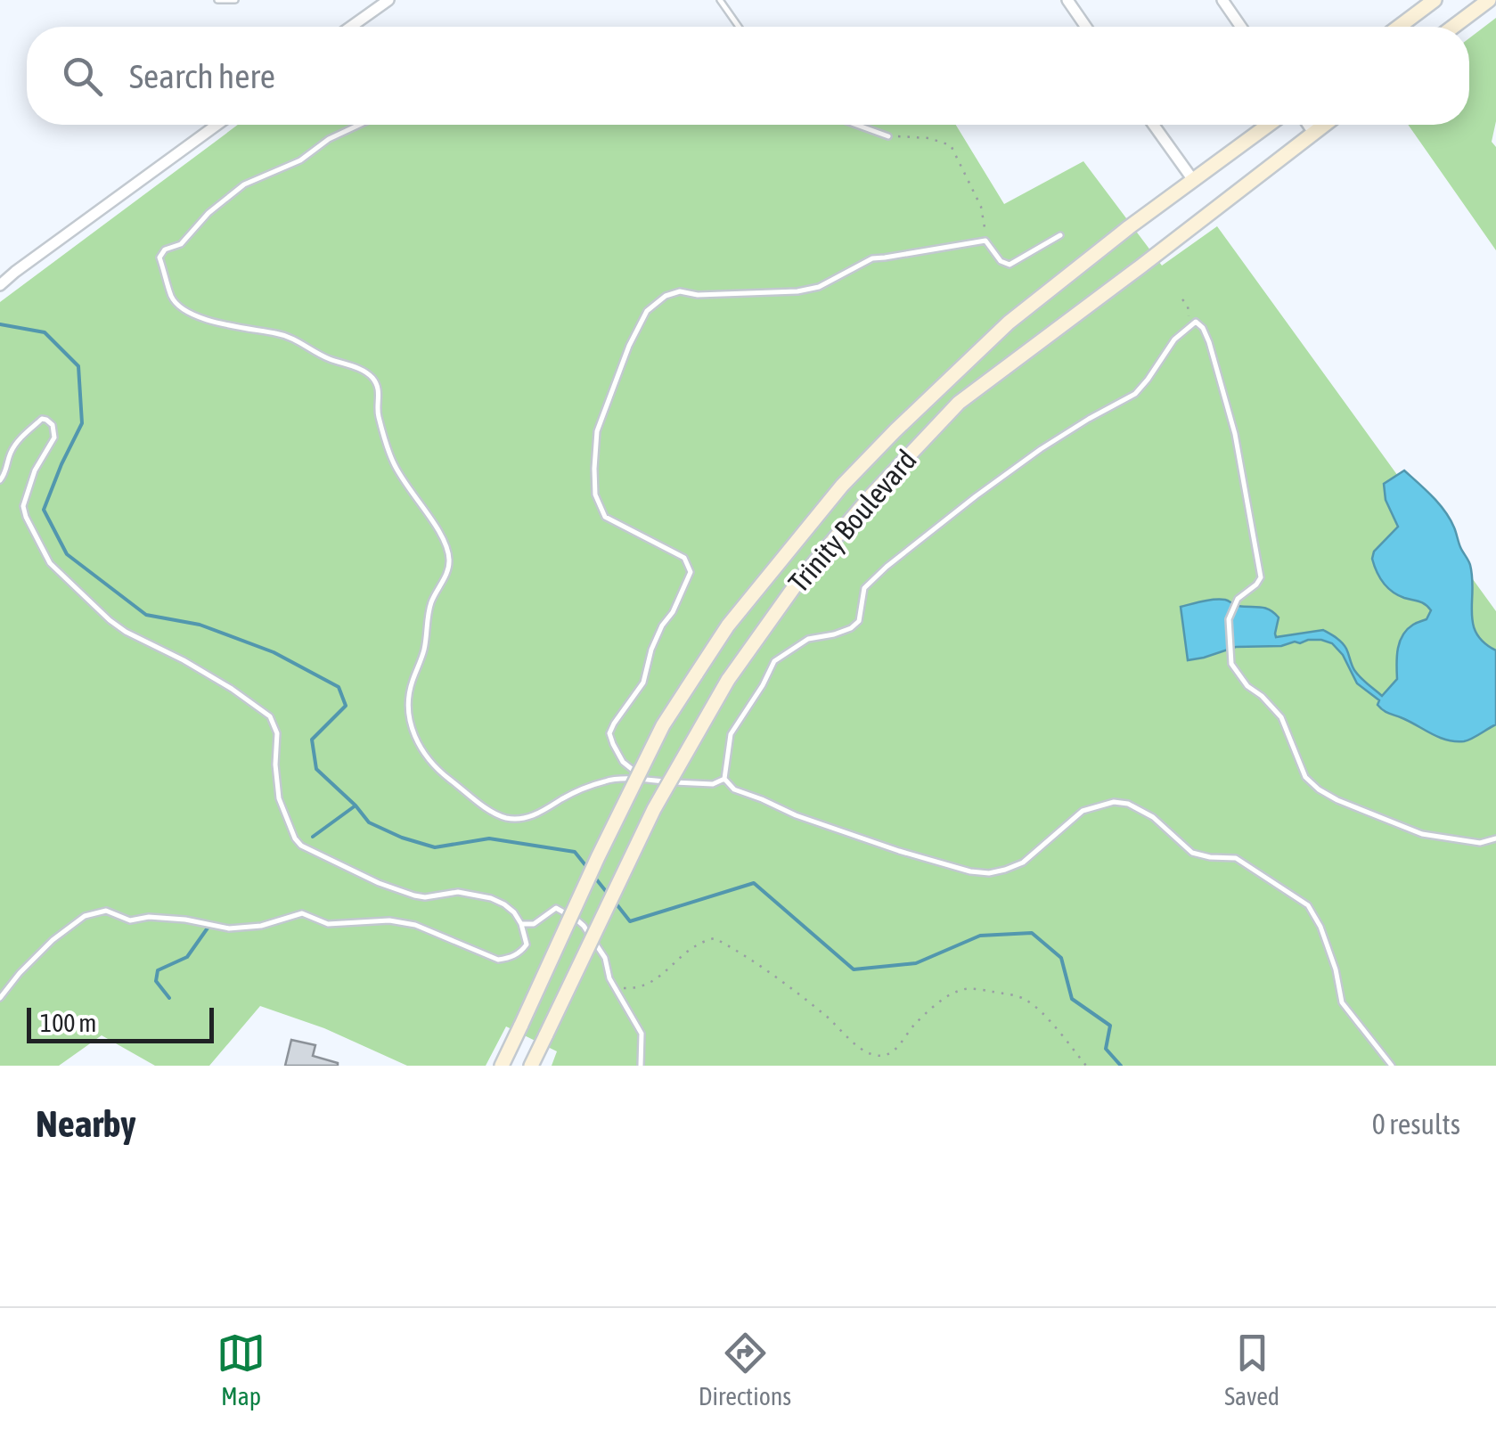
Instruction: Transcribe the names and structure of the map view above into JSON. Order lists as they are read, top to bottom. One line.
{"streets":{"main road":["Trinity Boulevard"]},"scale_bar":"100 m","page":{"search":"Search here","scale":"100 m","heading":["Nearby","0 results"],"nav":["Map","Directions","Saved"]}}
